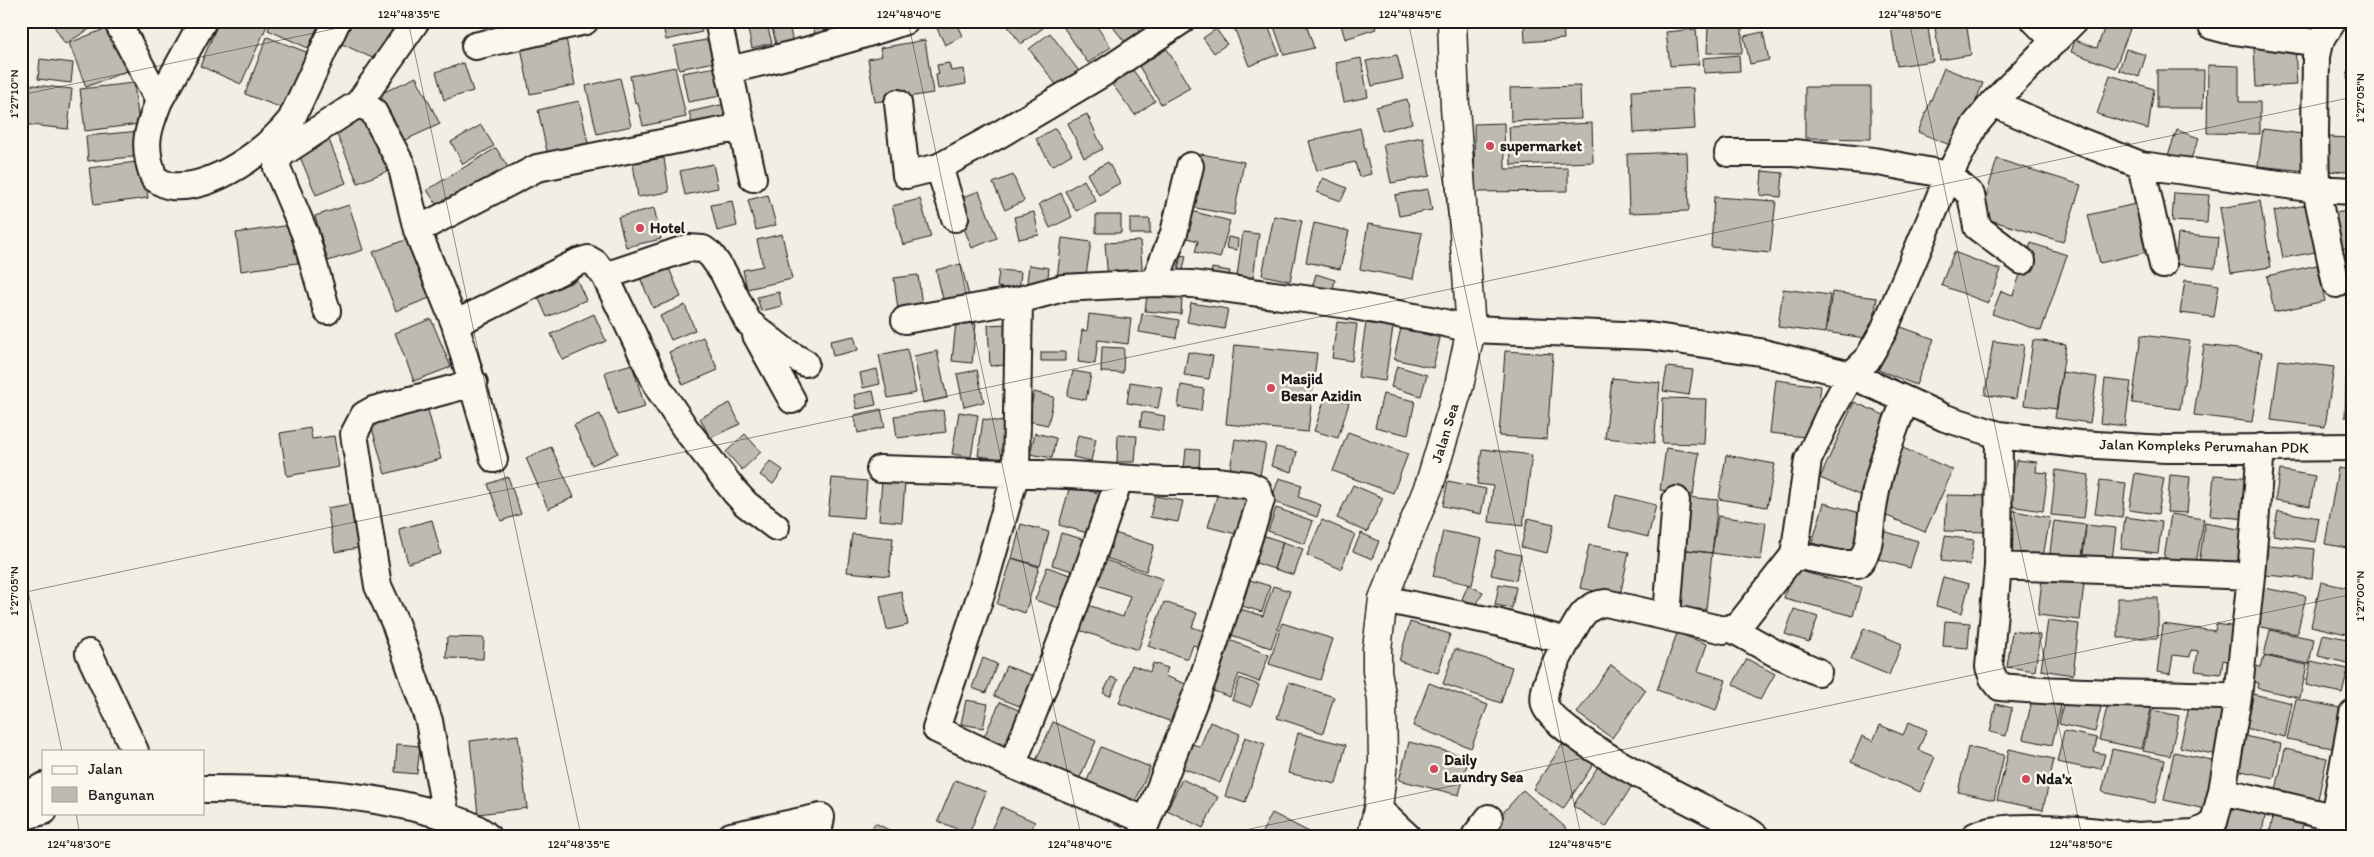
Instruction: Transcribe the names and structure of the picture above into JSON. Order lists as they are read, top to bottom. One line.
{"streets":{"main road":["Jalan Sea"],"street":["Jalan Kompleks Perumahan PDK"]},"crossings":[["Jalan Sea","Jalan Kompleks Perumahan PDK"]],"places":["supermarket","Hotel","Masjid Besar Azidin","Daily Laundry Sea","Nda'x"],"legend":["Jalan","Bangunan"],"coordinates":["124°48'35\"E","124°48'40\"E","124°48'45\"E","124°48'50\"E","1°27'10\"N","1°27'05\"N","1°27'00\"N","124°48'30\"E"]}
